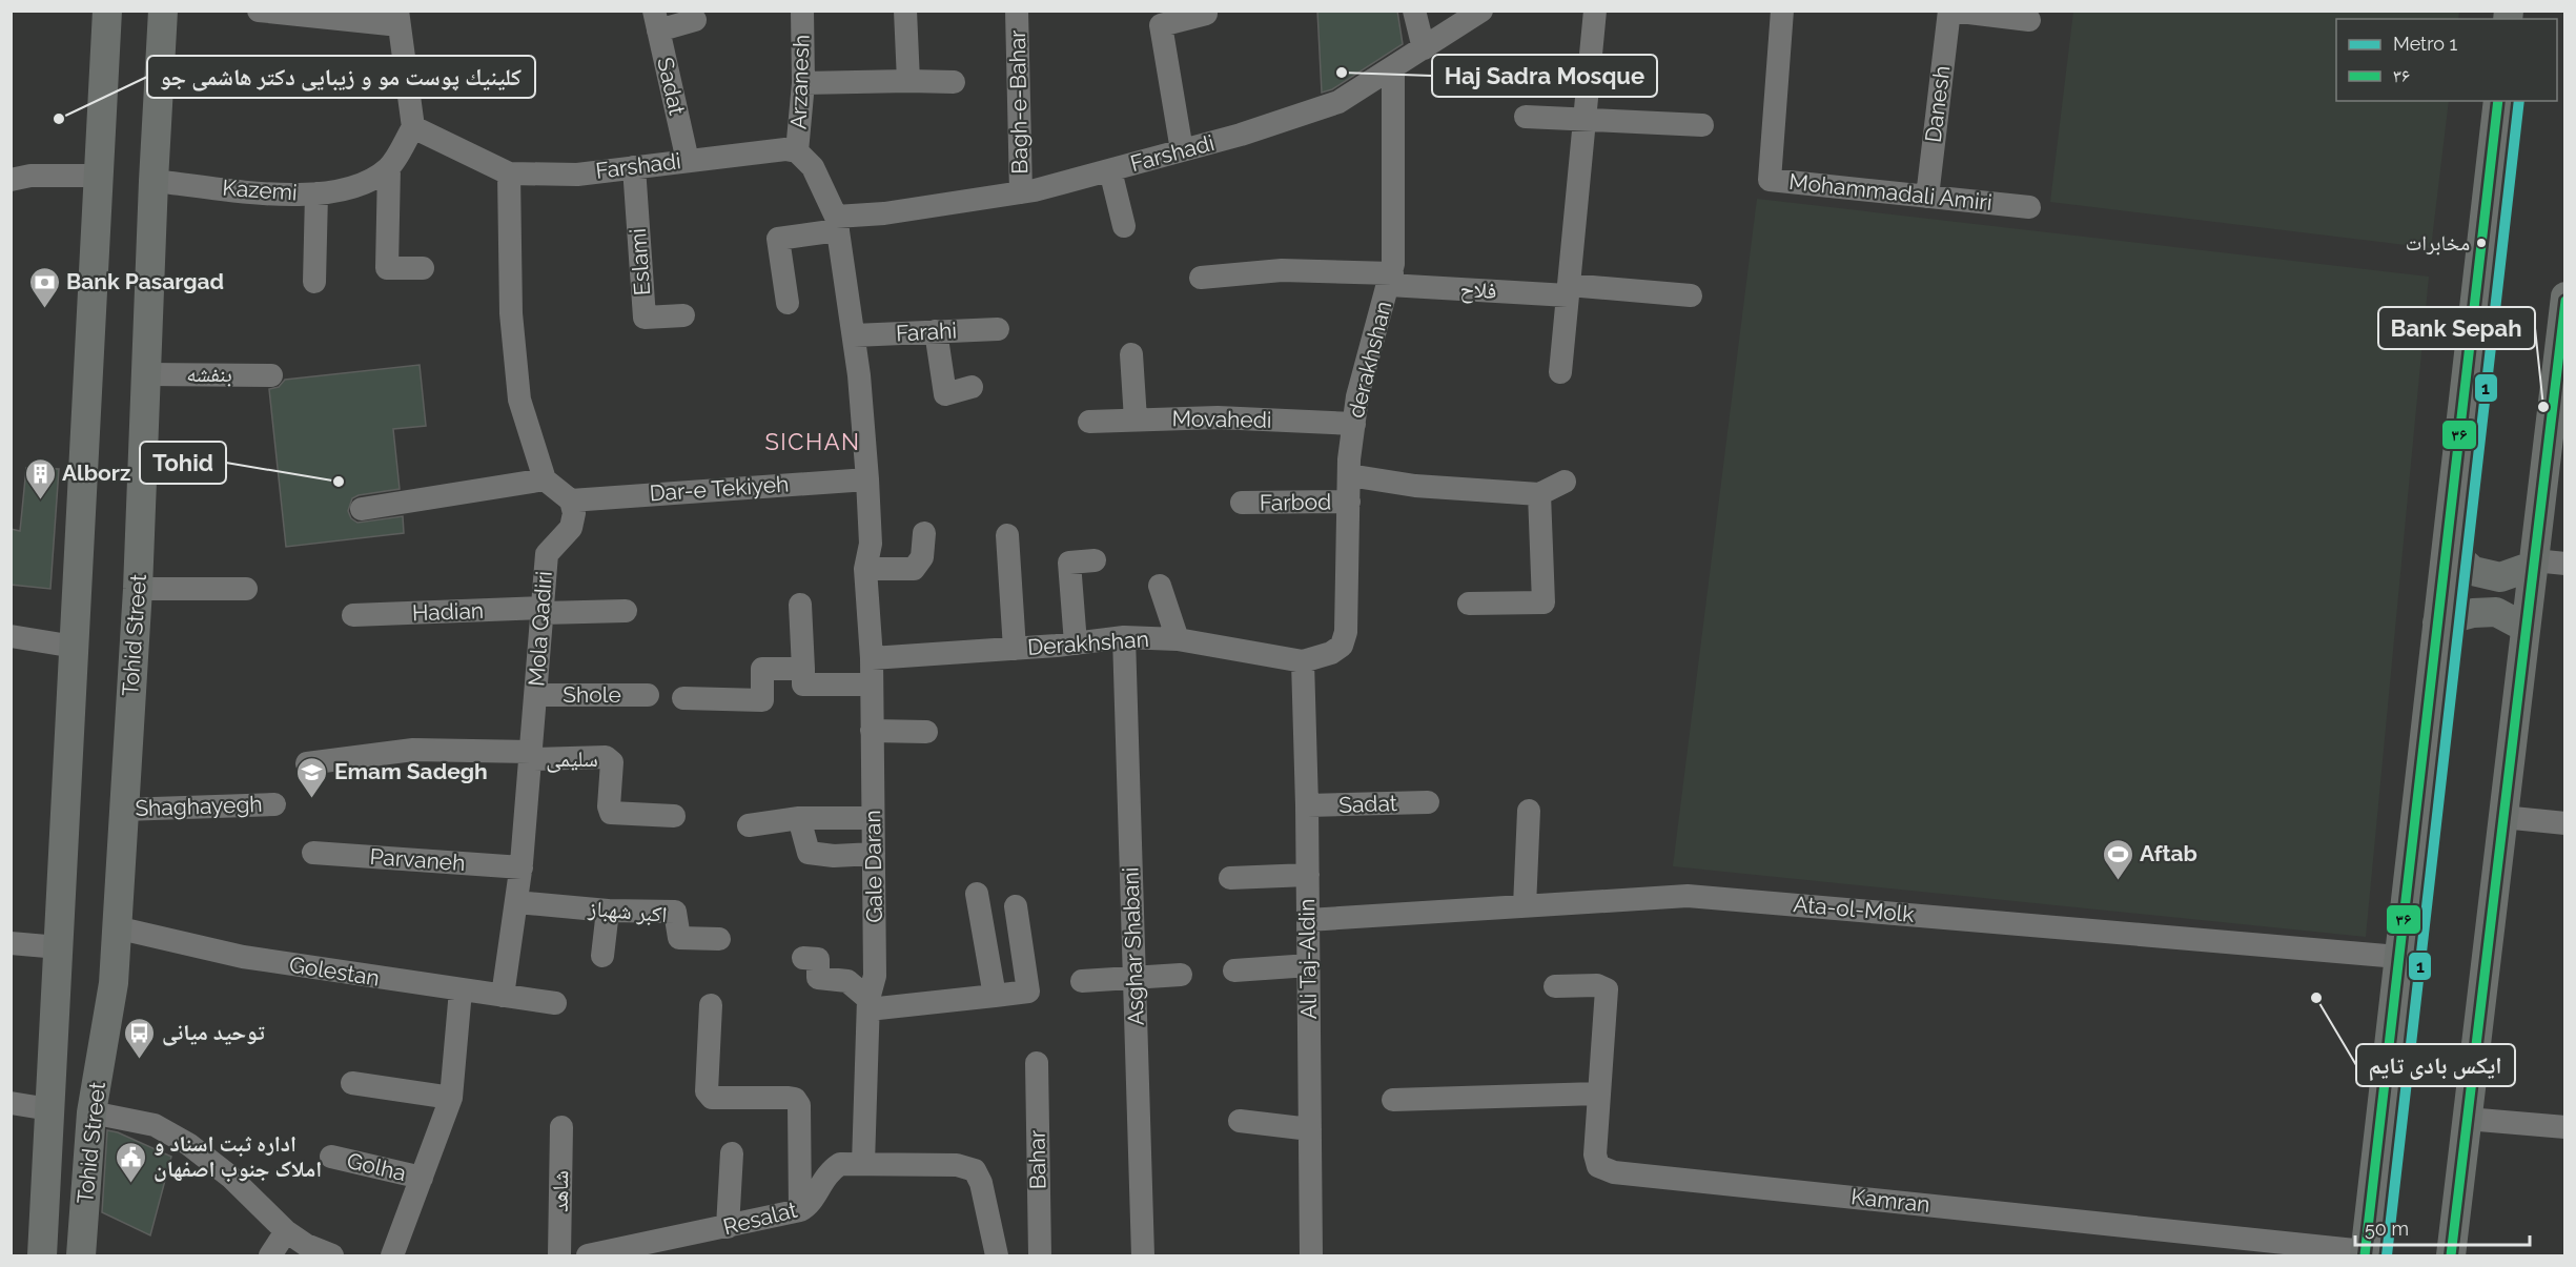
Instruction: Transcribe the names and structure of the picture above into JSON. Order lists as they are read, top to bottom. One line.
{"streets":{"main road":["Tohid Street"],"street":["Arzanesh","Sadat","Bagh-e-Bahar","Danesh","Farshadi","Kazemi","Mohammadali Amiri","Eslami","فلاح","Farahi","derakhshan","بنفشه","Movahedi","Dar-e Tekiyeh","Farbod","Hadian","Mola Qadiri","Derakhshan","Shole","سلیمی","Shaghayegh","Parvaneh","Gale Daran","Ata-ol-Molk","اکبر شهباز","Asghar Shabani","Ali Taj-Aldin","Golestan","Bahar","Golha","شاهد","Kamran","Resalat"]},"crossings":[["Arzanesh","Farshadi"],["Sadat","Farshadi"],["Sadat","Ali Taj-Aldin"],["Bagh-e-Bahar","Farshadi"],["Danesh","Mohammadali Amiri"],["Farshadi","Kazemi"],["Farshadi","Eslami"],["Farshadi","derakhshan"],["Kazemi","Tohid Street"],["فلاح","derakhshan"],["Farahi","Gale Daran"],["derakhshan","Movahedi"],["derakhshan","Farbod"],["derakhshan","Derakhshan"],["derakhshan","Ali Taj-Aldin"],["بنفشه","Tohid Street"],["Dar-e Tekiyeh","Mola Qadiri"],["Dar-e Tekiyeh","Gale Daran"],["Hadian","Mola Qadiri"],["Mola Qadiri","Shole"],["Mola Qadiri","سلیمی"],["Mola Qadiri","Parvaneh"],["Mola Qadiri","اکبر شهباز"],["Mola Qadiri","Golestan"],["Tohid Street","Shaghayegh"],["Tohid Street","Golestan"],["Derakhshan","Gale Daran"],["Derakhshan","Asghar Shabani"],["Derakhshan","Ali Taj-Aldin"],["Gale Daran","Resalat"],["Ata-ol-Molk","Ali Taj-Aldin"]],"districts":["SICHAN"],"places":{"other":["Haj Sadra Mosque","كلينيك پوست مو و زيبايى دکتر هاشمی جو","مخابرات","Bank Sepah","Tohid","ایکس بادی تایم"],"bank":["Bank Pasargad"],"building":["Alborz"],"school or university":["Emam Sadegh"],"sports":["Aftab"],"bus stop":["توحید میانی"],"public building":["اداره ثبت اسناد و املاک جنوب اصفهان"]},"lines":["metro line 1","transit line ۳۶"],"legend":["Metro 1","۳۶"],"scale_bar":"50 m"}
